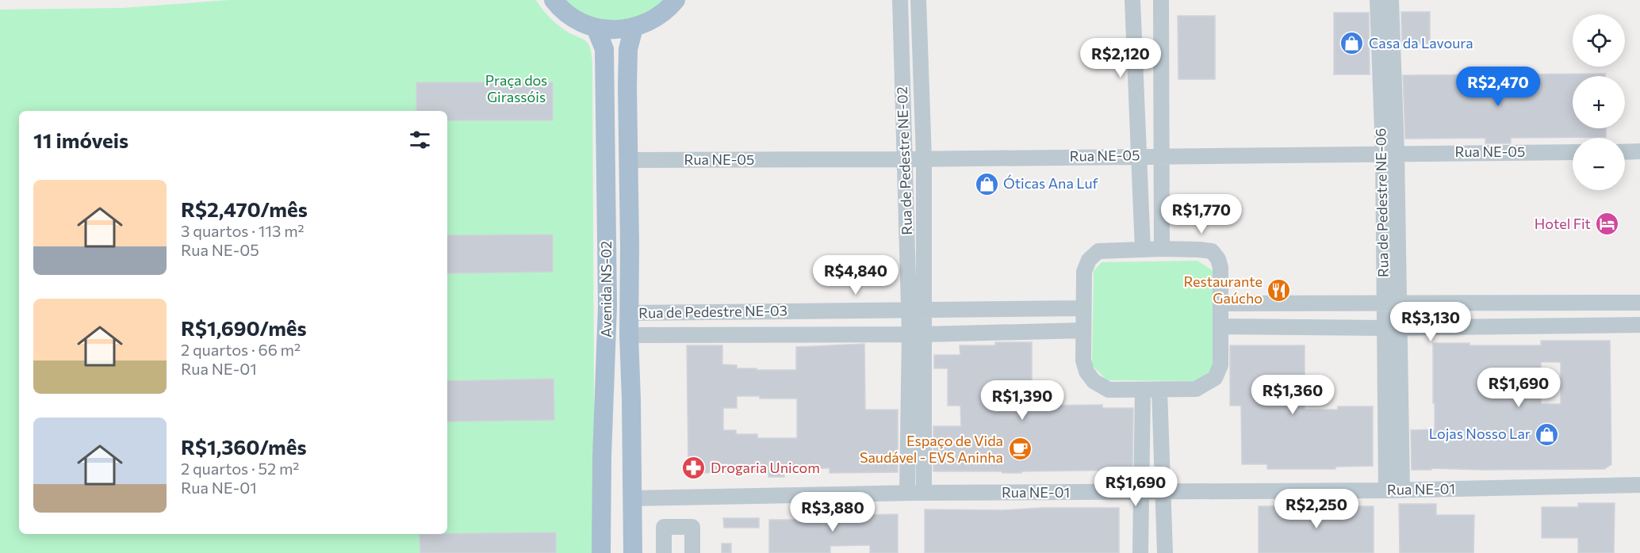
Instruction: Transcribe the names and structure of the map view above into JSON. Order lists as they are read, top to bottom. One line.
{"streets":{"main road":["Avenida NS-02"],"street":["Rua NE-05","Rua de Pedestre NE-02","Rua de Pedestre NE-06","Rua de Pedestre NE-03","Rua NE-01"]},"crossings":[["Rua NE-05","Rua de Pedestre NE-02"],["Rua NE-05","Rua de Pedestre NE-06"],["Rua NE-05","Avenida NS-02"],["Rua de Pedestre NE-02","Rua de Pedestre NE-03"],["Rua de Pedestre NE-02","Rua NE-01"],["Rua de Pedestre NE-06","Rua NE-01"],["Avenida NS-02","Rua de Pedestre NE-03"],["Avenida NS-02","Rua NE-01"]],"parks":["Praça dos Girassóis"],"places":{"shop":["Casa da Lavoura","Óticas Ana Luf","Lojas Nosso Lar"],"hotel":["Hotel Fit"],"restaurant":["Restaurante Gaúcho"],"cafe":["Espaço de Vida Saudável - EVS Aninha"],"pharmacy":["Drogaria Unicom"]},"page":{"map_buttons":["+","−"],"price":["R$2,120","R$2,470","R$1,770","R$4,840","R$3,130","R$1,690","R$1,360","R$1,390","R$1,690","R$2,250","R$3,880"],"heading":"11 imóveis","list":[{"name":"R$2,470/mês","note":"3 quartos · 113 m² · Rua NE-05"},{"name":"R$1,690/mês","note":"2 quartos · 66 m² · Rua NE-01"},{"name":"R$1,360/mês","note":"2 quartos · 52 m² · Rua NE-01"}]}}
